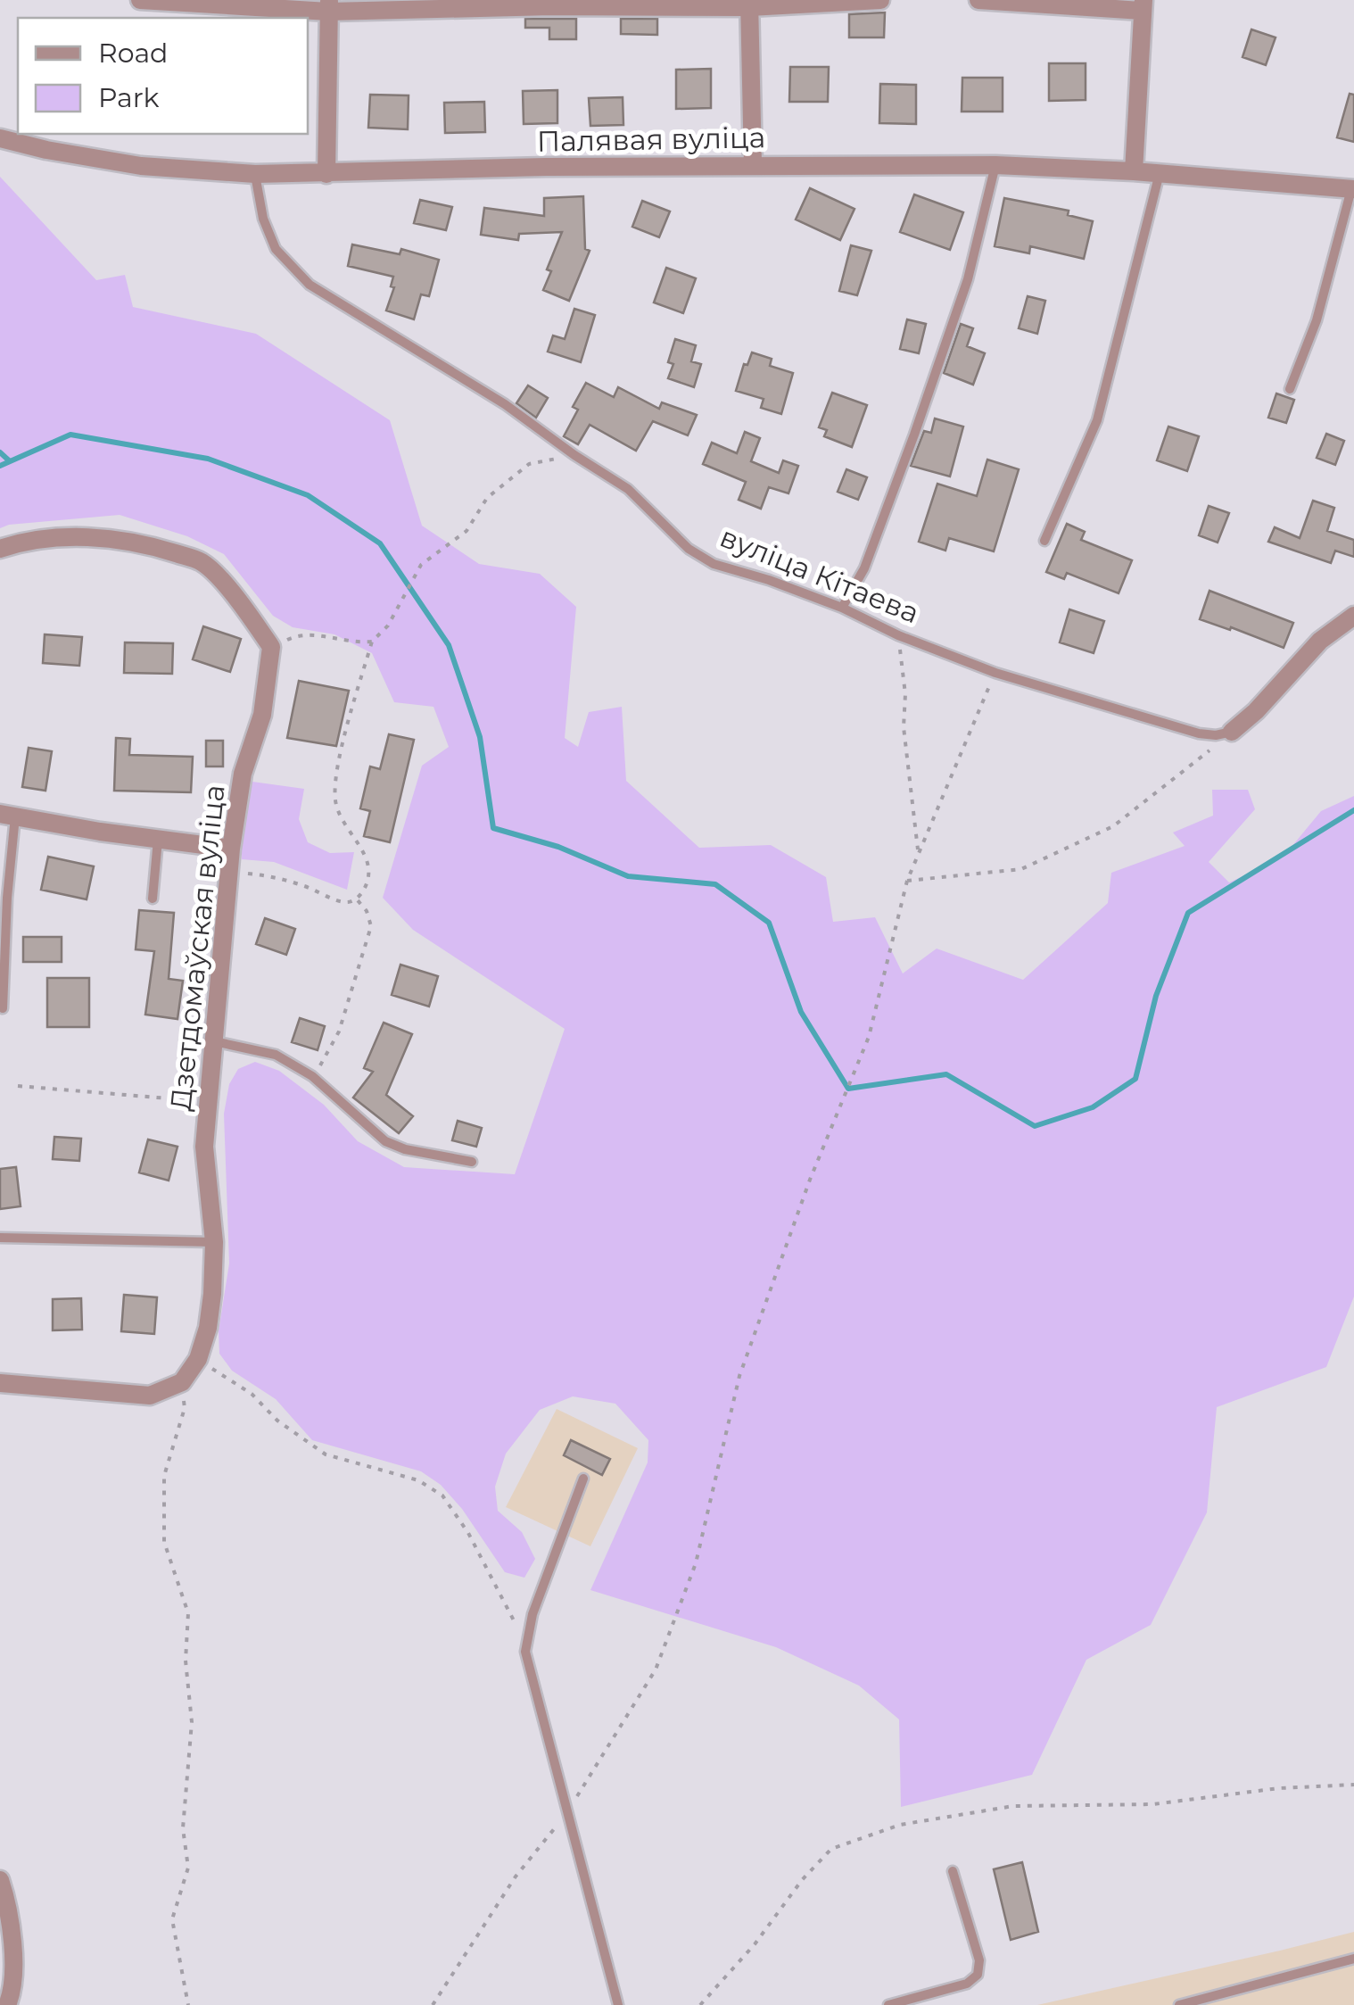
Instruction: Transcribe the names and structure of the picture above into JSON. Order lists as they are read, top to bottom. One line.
{"streets":{"street":["Палявая вуліца","Дзетдомаўская вуліца"],"lane":["вуліца Кітаева"]},"crossings":[["Палявая вуліца","вуліца Кітаева"]],"legend":["Road","Park"]}
